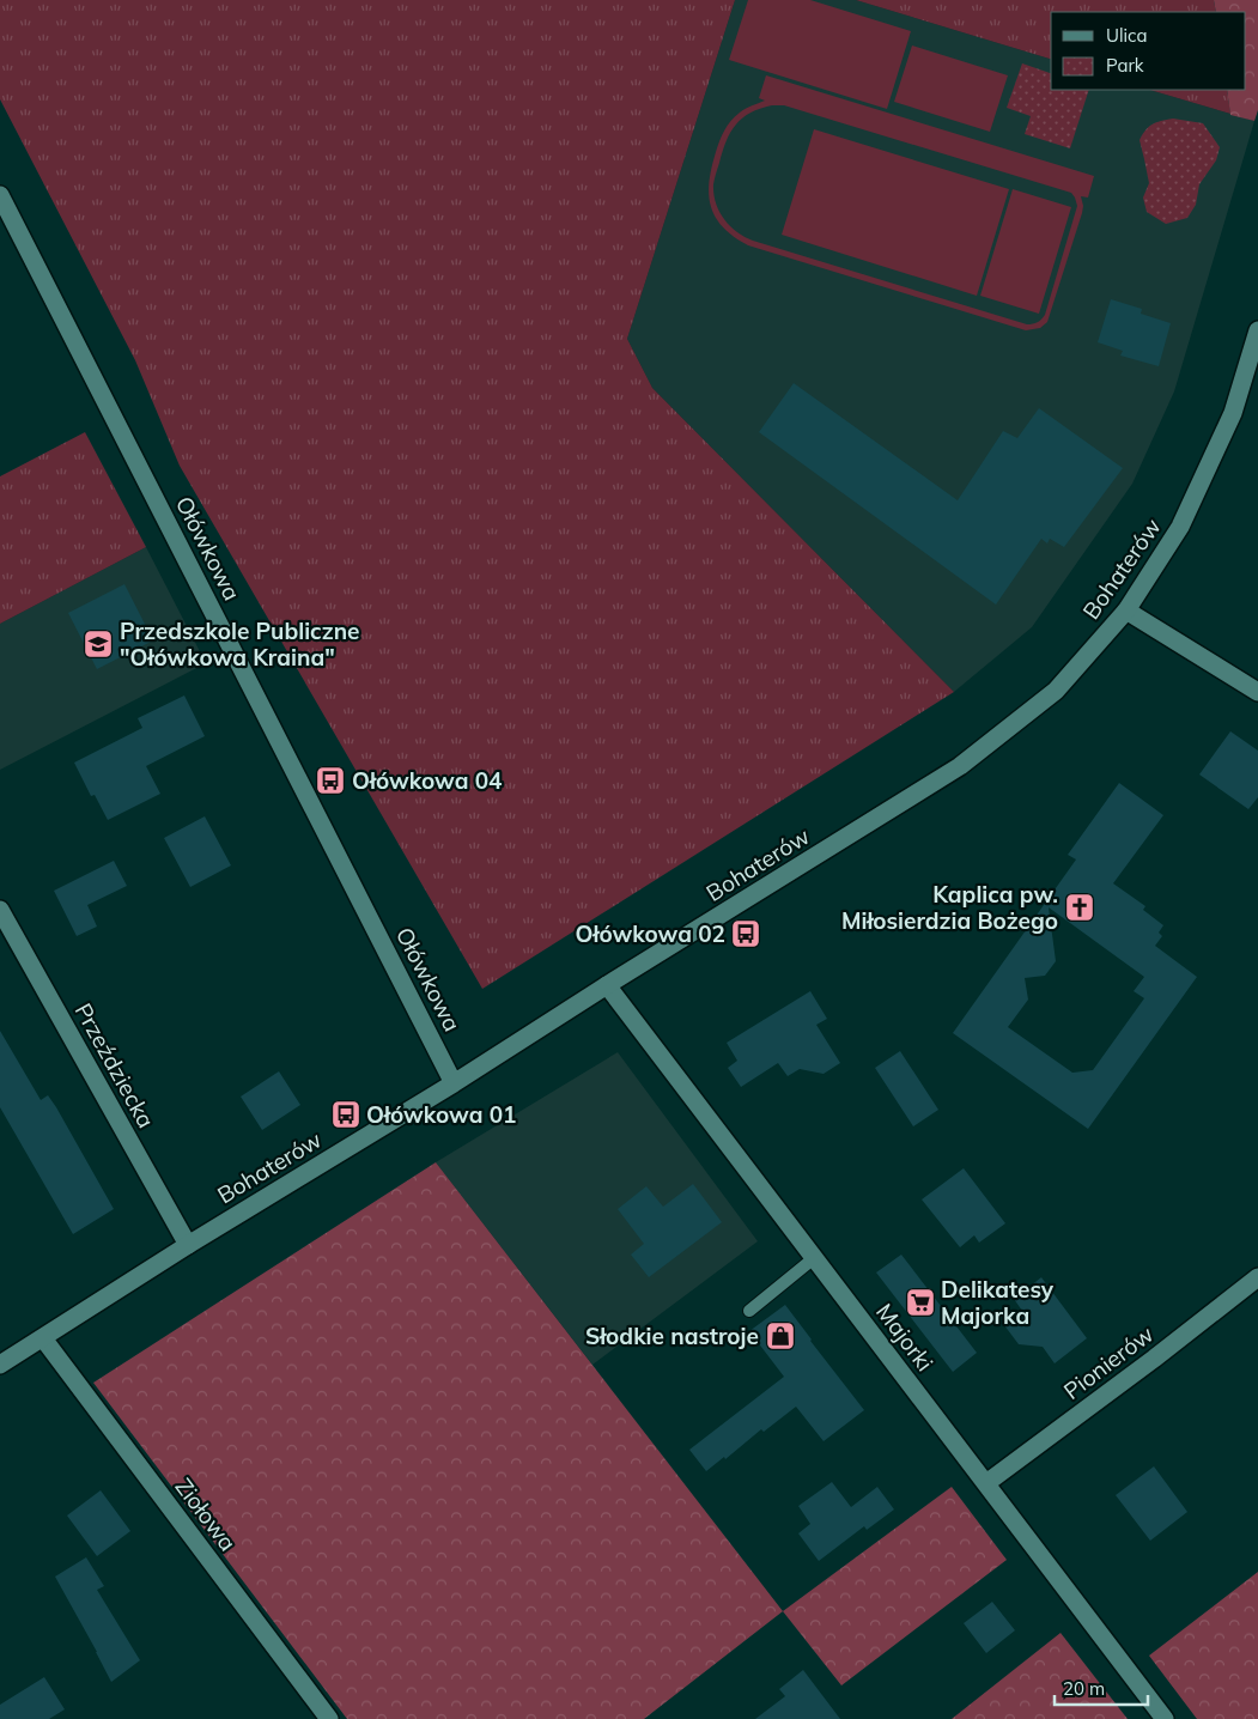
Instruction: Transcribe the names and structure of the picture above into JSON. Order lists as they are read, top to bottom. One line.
{"streets":{"street":["Ołówkowa","Bohaterów","Przeździecka","Majorki","Pionierów","Ziołowa"]},"crossings":[["Ołówkowa","Bohaterów"],["Bohaterów","Przeździecka"],["Bohaterów","Majorki"],["Bohaterów","Ziołowa"],["Majorki","Pionierów"]],"places":{"school or university":["Przedszkole Publiczne \"Ołówkowa Kraina\""],"bus stop":["Ołówkowa 04","Ołówkowa 02","Ołówkowa 01"],"church":["Kaplica pw. Miłosierdzia Bożego"],"supermarket":["Delikatesy Majorka"],"shop":["Słodkie nastroje"]},"legend":["Ulica","Park"],"scale_bar":"20 m"}
